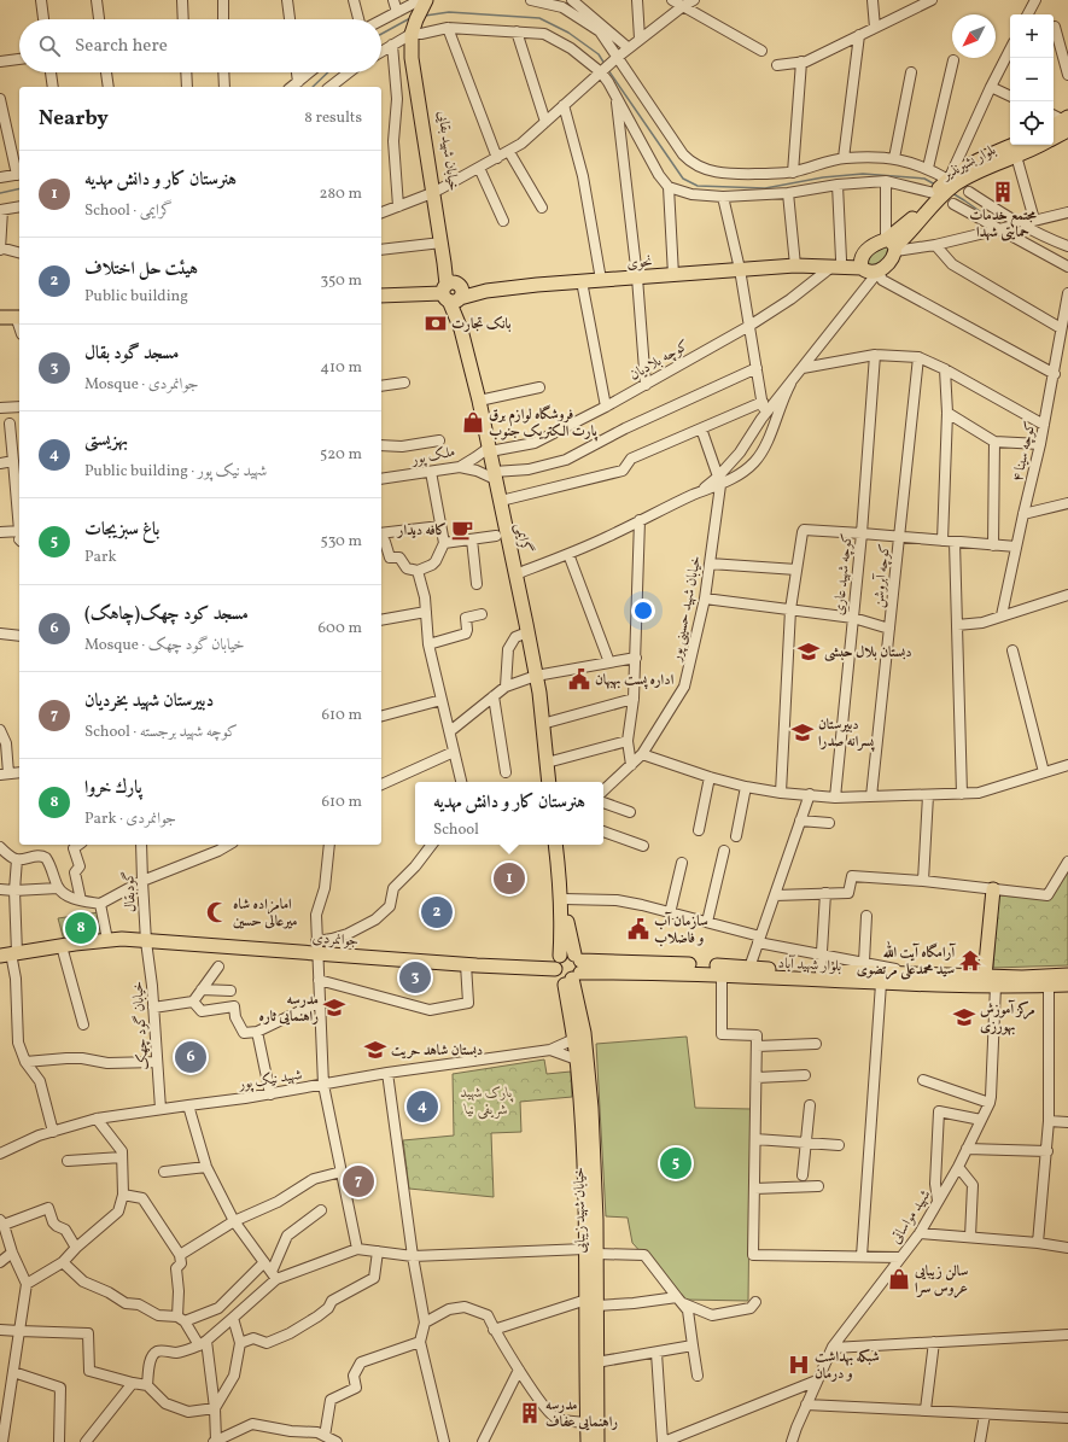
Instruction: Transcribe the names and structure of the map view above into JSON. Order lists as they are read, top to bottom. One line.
{"streets":{"main road":["خیابان شهید بقایی","بلوار بشیرنذیر","نحوی","گرایمی","جوانمردی","بلوار شهید آباد","خیابان شهید زیبایی"],"street":["کوچه بلادیان","کوچه سینا ۴","ملک پور","کوچه شهید عاری","کوچه آبروشن","خیابان شهید حسینی پور","گودبقال","خیابان گود چهک","شهید نیک پور","شهید مواساتی"]},"crossings":[["خیابان شهید بقایی","نحوی"],["خیابان شهید بقایی","گرایمی"],["نحوی","کوچه بلادیان"],["نحوی","گرایمی"],["کوچه بلادیان","ملک پور"],["کوچه بلادیان","گرایمی"],["ملک پور","گرایمی"],["گودبقال","جوانمردی"],["گودبقال","خیابان گود چهک"],["جوانمردی","بلوار شهید آباد"],["جوانمردی","خیابان گود چهک"],["جوانمردی","خیابان شهید زیبایی"],["بلوار شهید آباد","خیابان شهید زیبایی"],["بلوار شهید آباد","شهید مواساتی"],["خیابان گود چهک","شهید نیک پور"],["شهید نیک پور","خیابان شهید زیبایی"]],"parks":["پارک شهید شریفی نیا"],"places":{"building":["مجتمع خدمات حمایتی شهدا","مدرسه راهنمایی عفاف"],"bank":["بانک تجارت"],"shop":["فروشگاه لوازم برق پارت الکتریک جنوب","سالن زیبایی عروس سرا"],"cafe":["کافه دیدار"],"school or university":["دبستان بلال حبشی","دبیرستان پسرانه صدرا","مدرسه راهنمایی ثاره","مرکز آموزش بهورزی","دبستان شاهد حریت"],"public building":["اداره پست بهبهان","سازمان آب و فاضلاب"],"mosque":["امامزاده شاه میرعالی حسین"],"temple":["آرامگاه آیت الله سید محمدعلی مرتضوی"],"hospital":["شبکه بهداشت و درمان"]},"north":"bottom left","page":{"map_buttons":["+","−"],"search":"Search here","heading":["Nearby","8 results"],"list":[{"mark":"1","name":"هنرستان کار و دانش مهدیه","note":"School · گرایمی","value":"280 m"},{"mark":"2","name":"هیئت حل اختلاف","note":"Public building","value":"350 m"},{"mark":"3","name":"مسجد گود بقال","note":"Mosque · جوانمردی","value":"410 m"},{"mark":"4","name":"بهزیستی","note":"Public building · شهید نیک پور","value":"520 m"},{"mark":"5","name":"باغ سبزیجات","note":"Park","value":"530 m"},{"mark":"6","name":"مسجد کود چهک(چاهک)","note":"Mosque · خیابان گود چهک","value":"600 m"},{"mark":"7","name":"دبیرستان شهید بخردیان","note":"School · کوچه شهید برجسته","value":"610 m"},{"mark":"8","name":"پارك خروا","note":"Park · جوانمردی","value":"610 m"}],"popup":["هنرستان کار و دانش مهدیه","School"],"pins":["1","2","8","3","6","4","5","7"]}}
